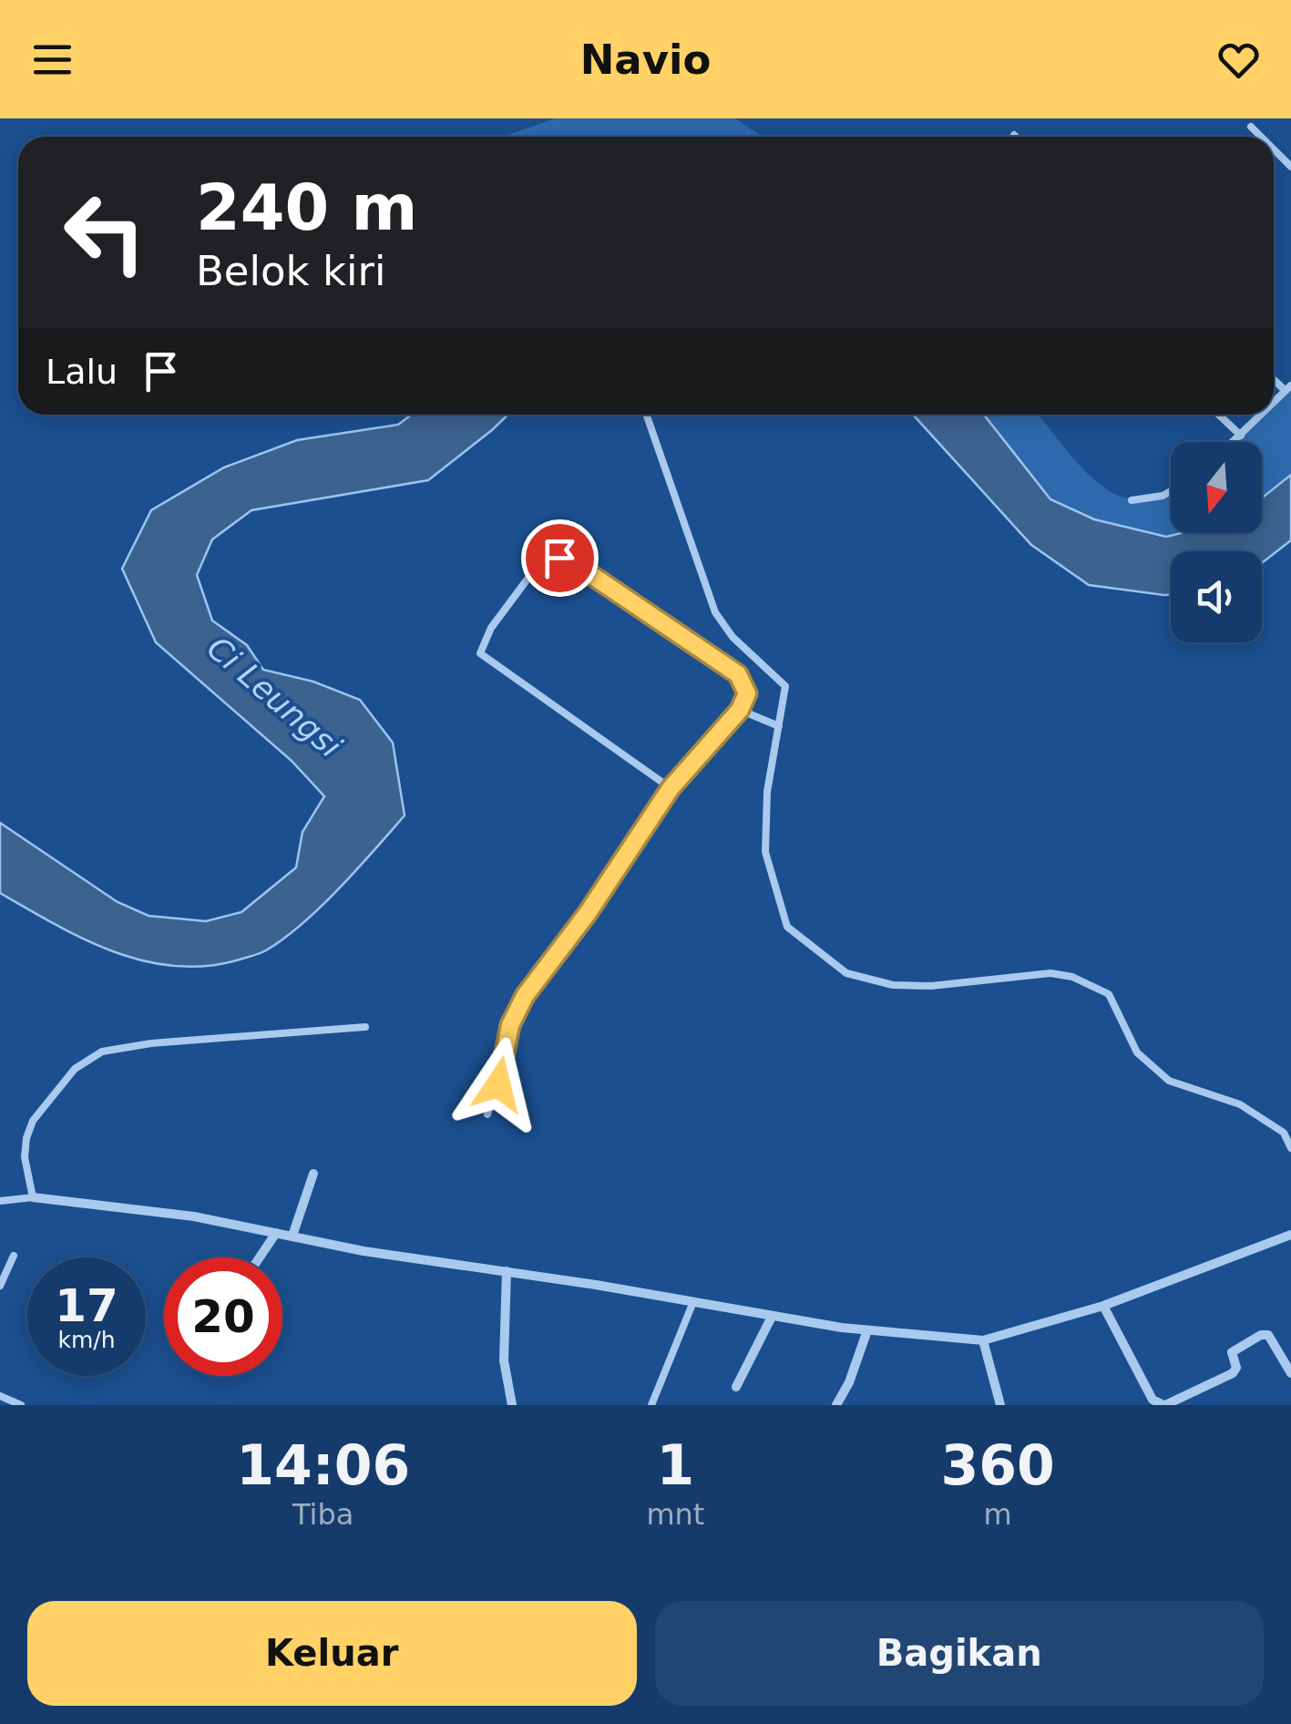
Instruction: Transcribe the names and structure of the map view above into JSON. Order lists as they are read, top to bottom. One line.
{"water":["Ci Leungsi"],"north":"bottom","page":{"header":"Navio","turn":["240 m","Belok kiri"],"then":"Lalu","speed":"17 km/h","limit":"20","eta":["14:06","Tiba","1","mnt","360","m"],"buttons":["Keluar","Bagikan"]}}
